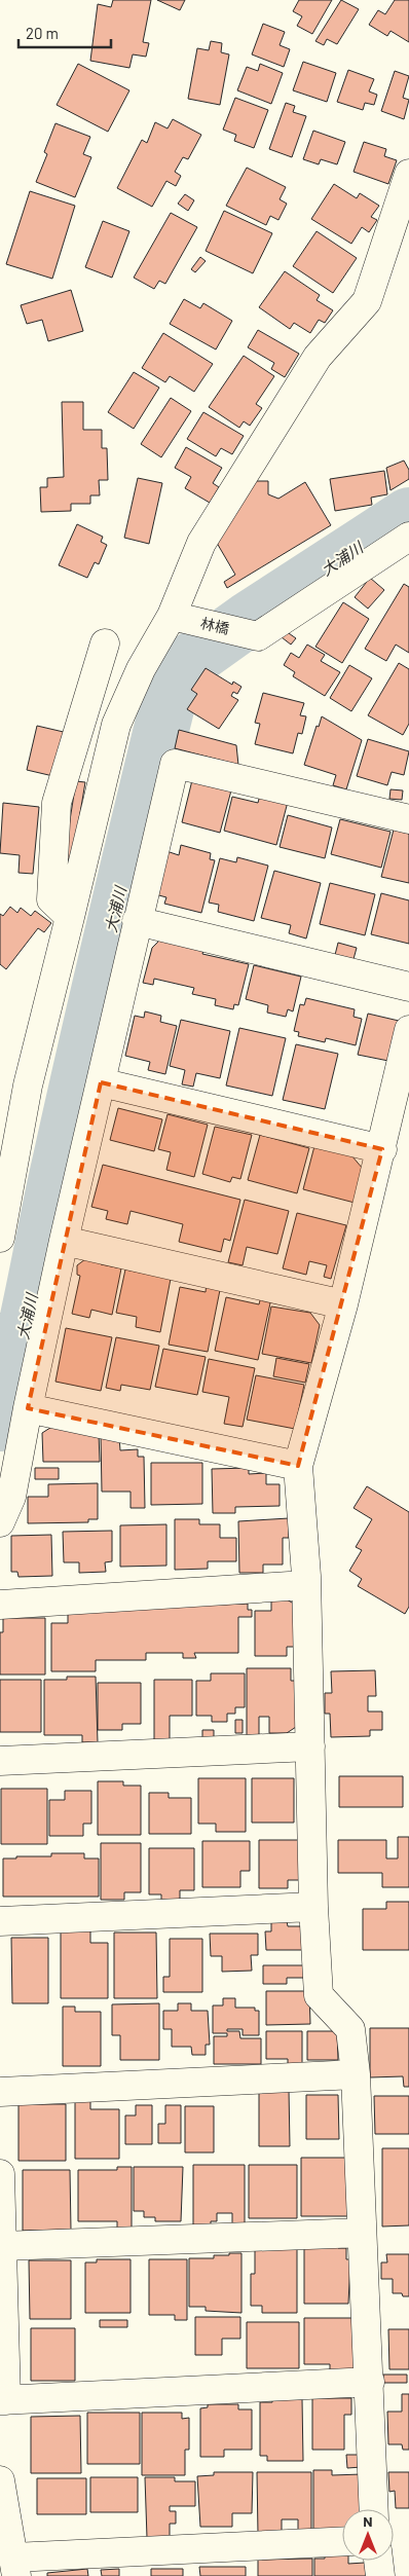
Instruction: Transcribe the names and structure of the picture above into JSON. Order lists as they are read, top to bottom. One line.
{"streets":{"main road":["林橋"]},"water":["大浦川"],"scale_bar":"20 m","north":"top"}
